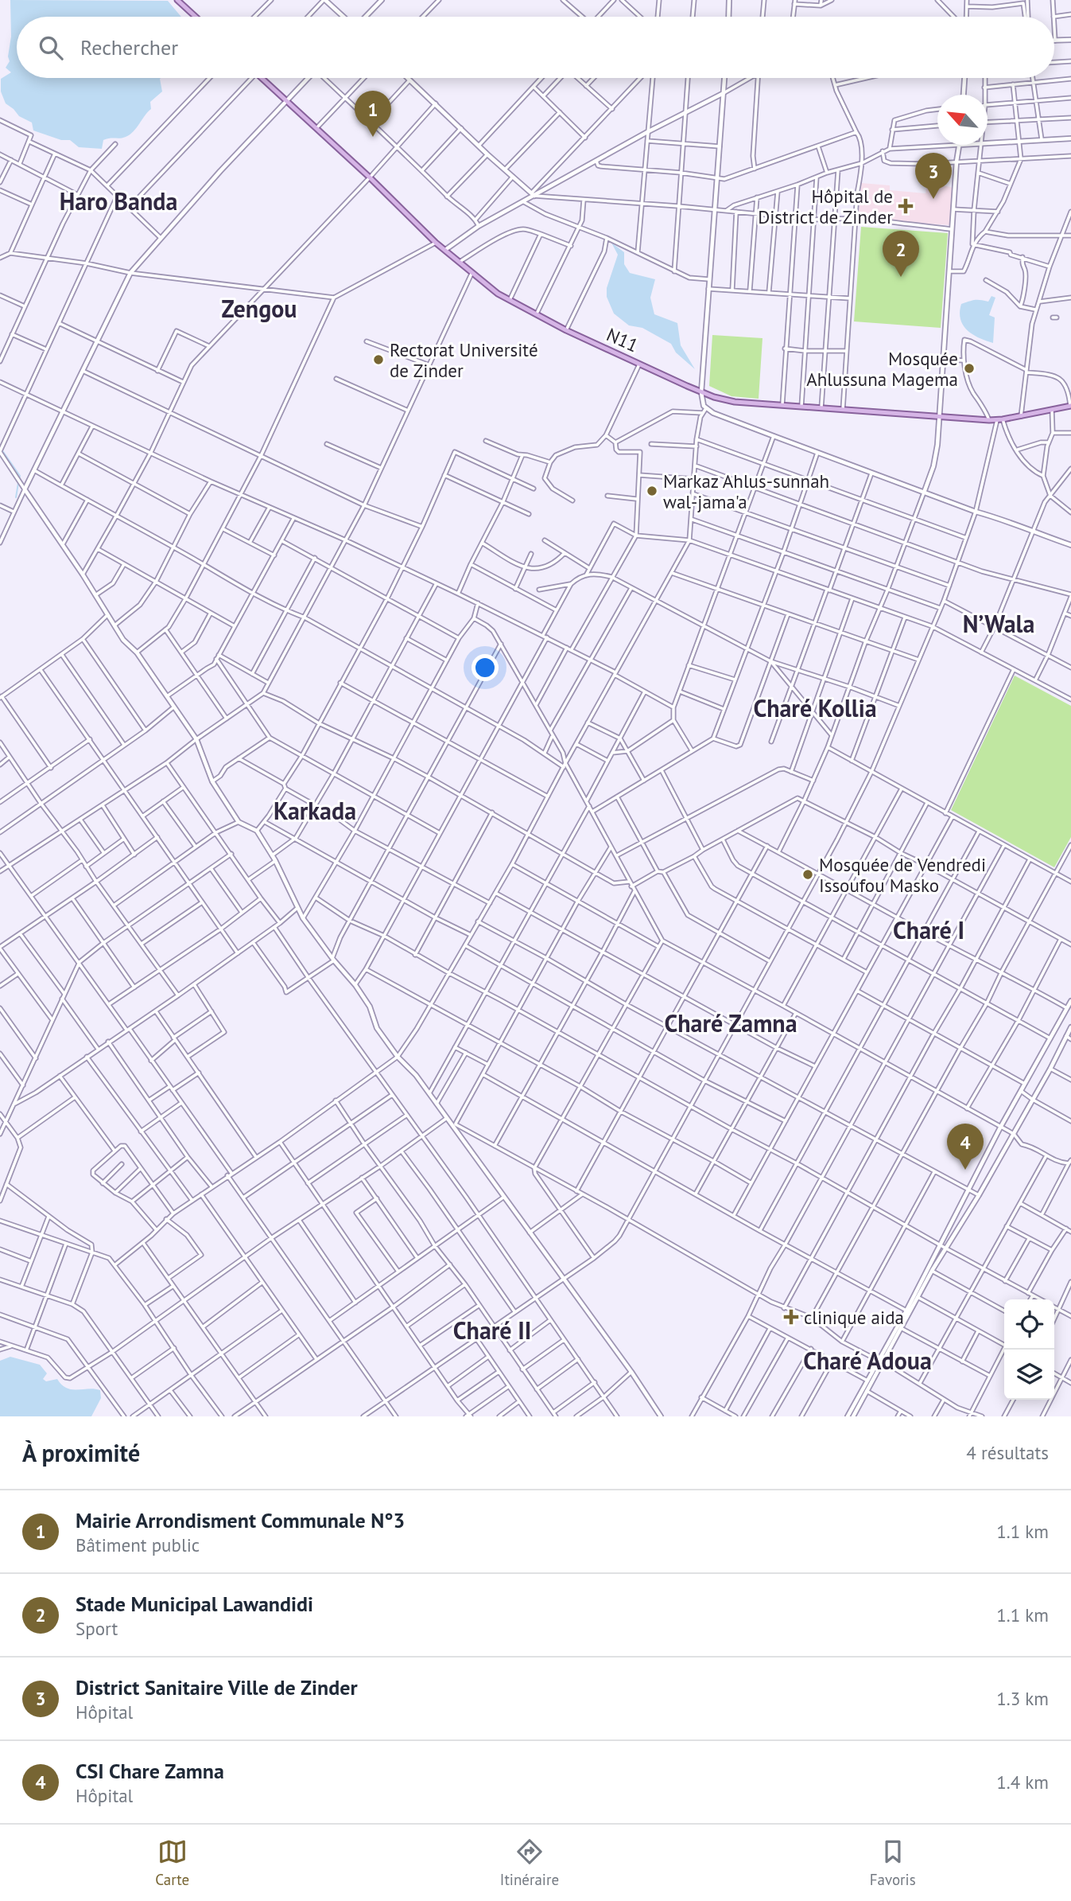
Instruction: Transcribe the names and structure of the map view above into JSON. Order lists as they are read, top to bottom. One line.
{"streets":{"main road":["N11"]},"districts":["Haro Banda","Zengou","N’Wala","Charé Kollia","Karkada","Charé I","Charé Zamna","Charé II","Charé Adoua"],"places":{"health":["Hôpital de District de Zinder","clinique aida"],"other":["Rectorat Université de Zinder","Mosquée Ahlussuna Magema","Markaz Ahlus-sunnah wal-jama'a","Mosquée de Vendredi Issoufou Masko"]},"north":"top left","page":{"search":"Rechercher","pins":["1","3","2","4"],"heading":["À proximité","4 résultats"],"list":[{"mark":"1","name":"Mairie Arrondisment Communale N°3","note":"Bâtiment public","value":"1.1 km"},{"mark":"2","name":"Stade Municipal Lawandidi","note":"Sport","value":"1.1 km"},{"mark":"3","name":"District Sanitaire Ville de Zinder","note":"Hôpital","value":"1.3 km"},{"mark":"4","name":"CSI Chare Zamna","note":"Hôpital","value":"1.4 km"}],"nav":["Carte","Itinéraire","Favoris"]}}
